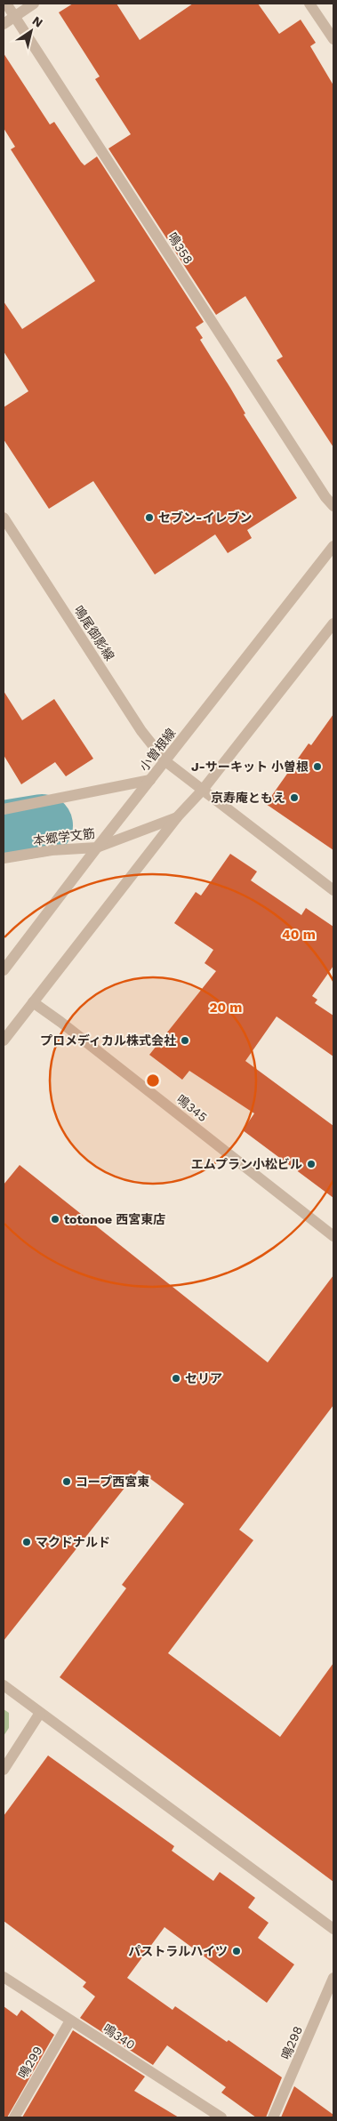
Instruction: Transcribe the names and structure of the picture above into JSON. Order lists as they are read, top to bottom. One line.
{"streets":{"street":["鳴358","鳴尾御影線","小曽根線","本郷学文筋","鳴345","鳴340","鳴298","鳴299"]},"crossings":[["鳴尾御影線","小曽根線"],["小曽根線","本郷学文筋"],["鳴340","鳴299"]],"places":["セブン-イレブン","J-サーキット 小曽根","京寿庵ともえ","プロメディカル株式会社","エムプラン小松ビル","totonoe 西宮東店","セリア","コープ西宮東","マクドナルド","パストラルハイツ"],"north":"top right","rings":["40 m","20 m"]}
